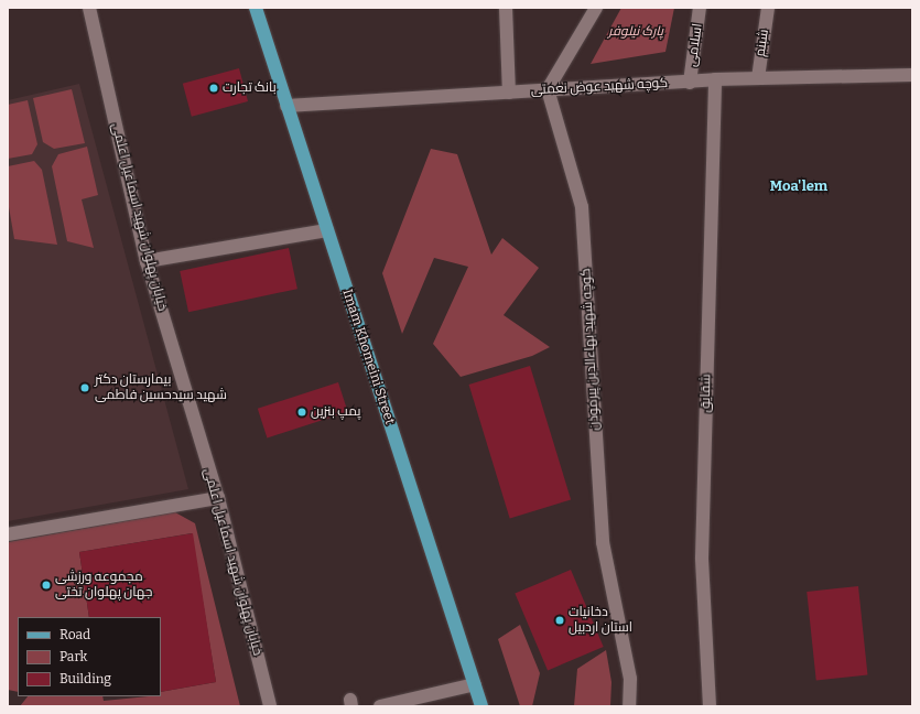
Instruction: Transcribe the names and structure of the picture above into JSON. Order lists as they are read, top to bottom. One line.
{"streets":{"main road":["Imam Khomeini Street"],"street":["شبنم","اسلامی","کوچه شهید عوض نعمتی","خیابان پهلوان شهید اسماعیل اعلمی","کوچه شهید بهاءالدین پیرموذن","شقایق"]},"crossings":[["شبنم","کوچه شهید عوض نعمتی"],["اسلامی","کوچه شهید عوض نعمتی"],["کوچه شهید عوض نعمتی","کوچه شهید بهاءالدین پیرموذن"],["کوچه شهید عوض نعمتی","Imam Khomeini Street"],["کوچه شهید عوض نعمتی","شقایق"]],"districts":["Moa'lem"],"parks":["پارک نیلوفر"],"places":["بانک تجارت","بیمارستان دکتر شهید سیدحسین فاطمی","پمپ بنزین","مجموعه ورزشی جهان پهلوان تختی","دخانیات استان اردبیل"],"legend":["Road","Park","Building"]}
